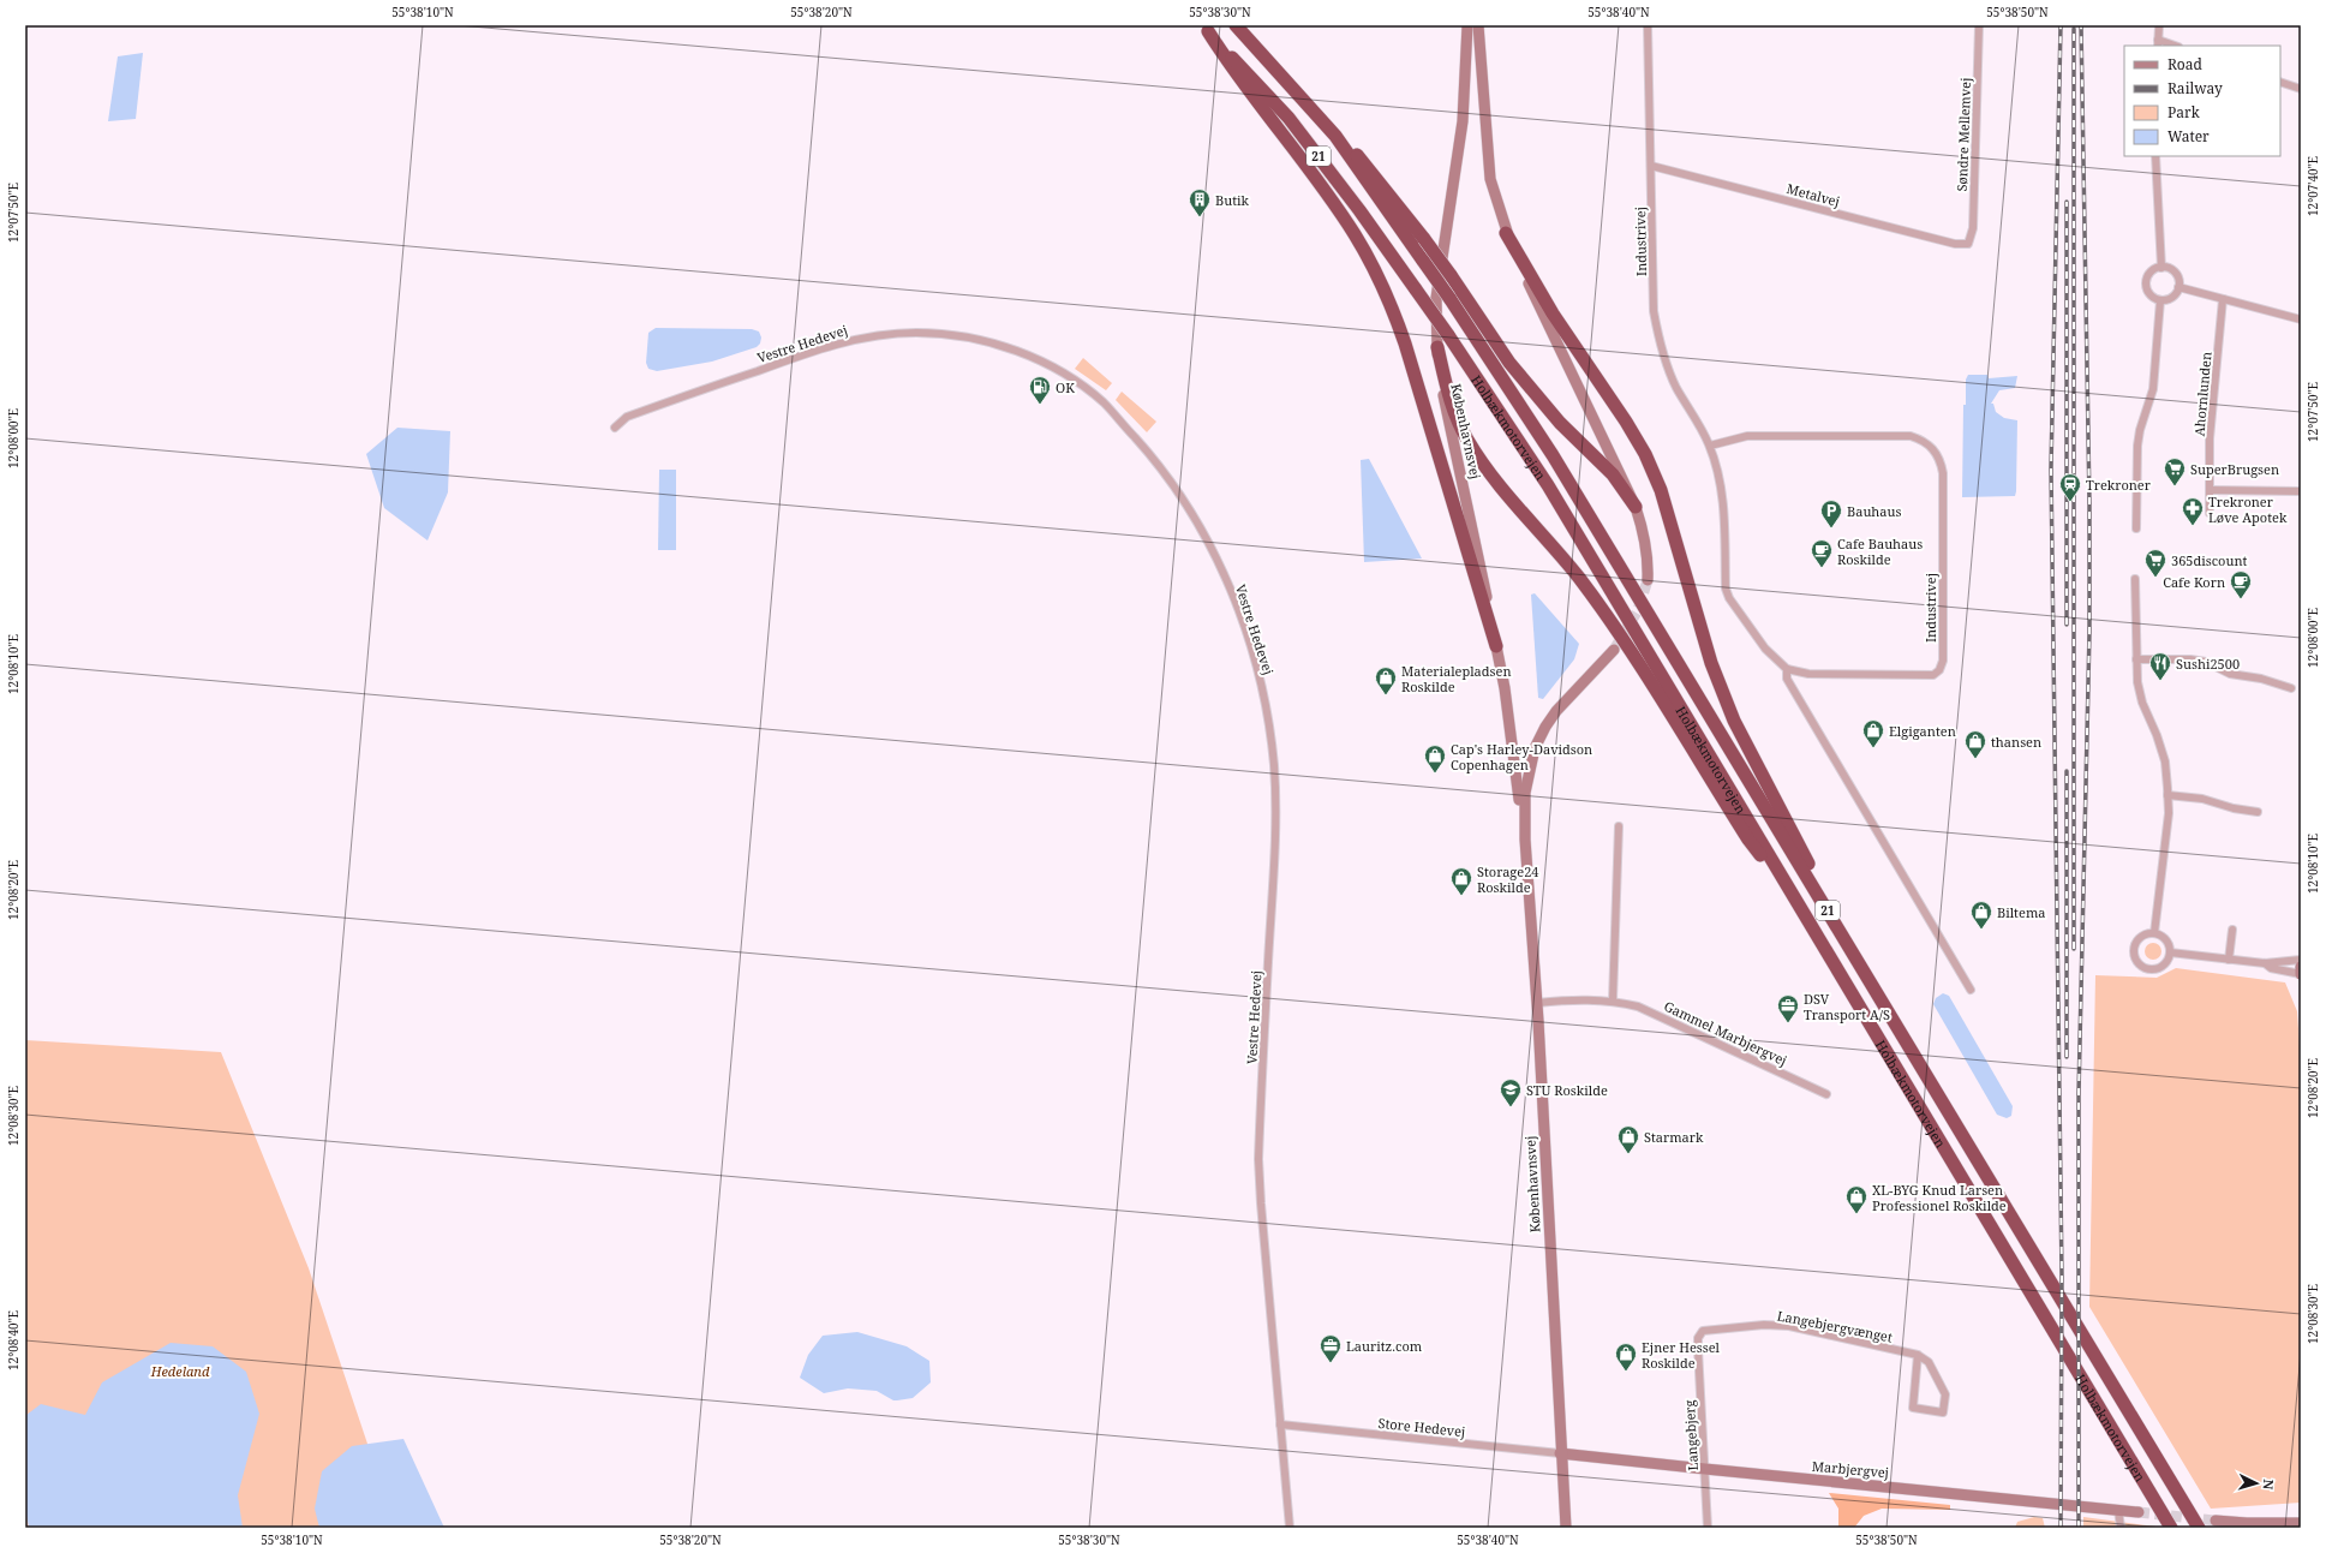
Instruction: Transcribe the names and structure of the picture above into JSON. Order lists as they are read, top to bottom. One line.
{"streets":{"highway":["21","Holbækmotorvejen"],"main road":["Københavnsvej","Marbjergvej"],"street":["Søndre Mellemvej","Metalvej","Industrivej","Vestre Hedevej","Ahornlunden","Gammel Marbjergvej","Langebjergvænget","Store Hedevej","Langebjerg"]},"crossings":[["Søndre Mellemvej","Metalvej"],["Metalvej","Industrivej"],["Vestre Hedevej","Store Hedevej"],["Københavnsvej","Gammel Marbjergvej"],["Københavnsvej","Store Hedevej"],["Københavnsvej","Marbjergvej"],["Langebjergvænget","Langebjerg"],["Store Hedevej","Marbjergvej"],["Langebjerg","Marbjergvej"]],"parks":["Hedeland"],"places":{"building":["Butik"],"fuel station":["OK"],"supermarket":["SuperBrugsen","365discount"],"station":["Trekroner"],"pharmacy":["Trekroner Løve Apotek"],"parking":["Bauhaus"],"cafe":["Cafe Bauhaus Roskilde","Cafe Korn"],"restaurant":["Sushi2500"],"shop":["Materialepladsen Roskilde","Elgiganten","thansen","Cap's Harley-Davidson Copenhagen","Storage24 Roskilde","Biltema","Starmark","XL-BYG Knud Larsen Professionel Roskilde","Ejner Hessel Roskilde"],"office":["DSV Transport A/S","Lauritz.com"],"school or university":["STU Roskilde"]},"legend":["Road","Railway","Park","Water"],"north":"right","coordinates":["55°38'10\"N","55°38'20\"N","55°38'30\"N","55°38'40\"N","55°38'50\"N","12°07'40\"E","12°07'50\"E","12°08'00\"E","12°08'10\"E","12°08'20\"E","12°08'30\"E","12°08'40\"E"]}
